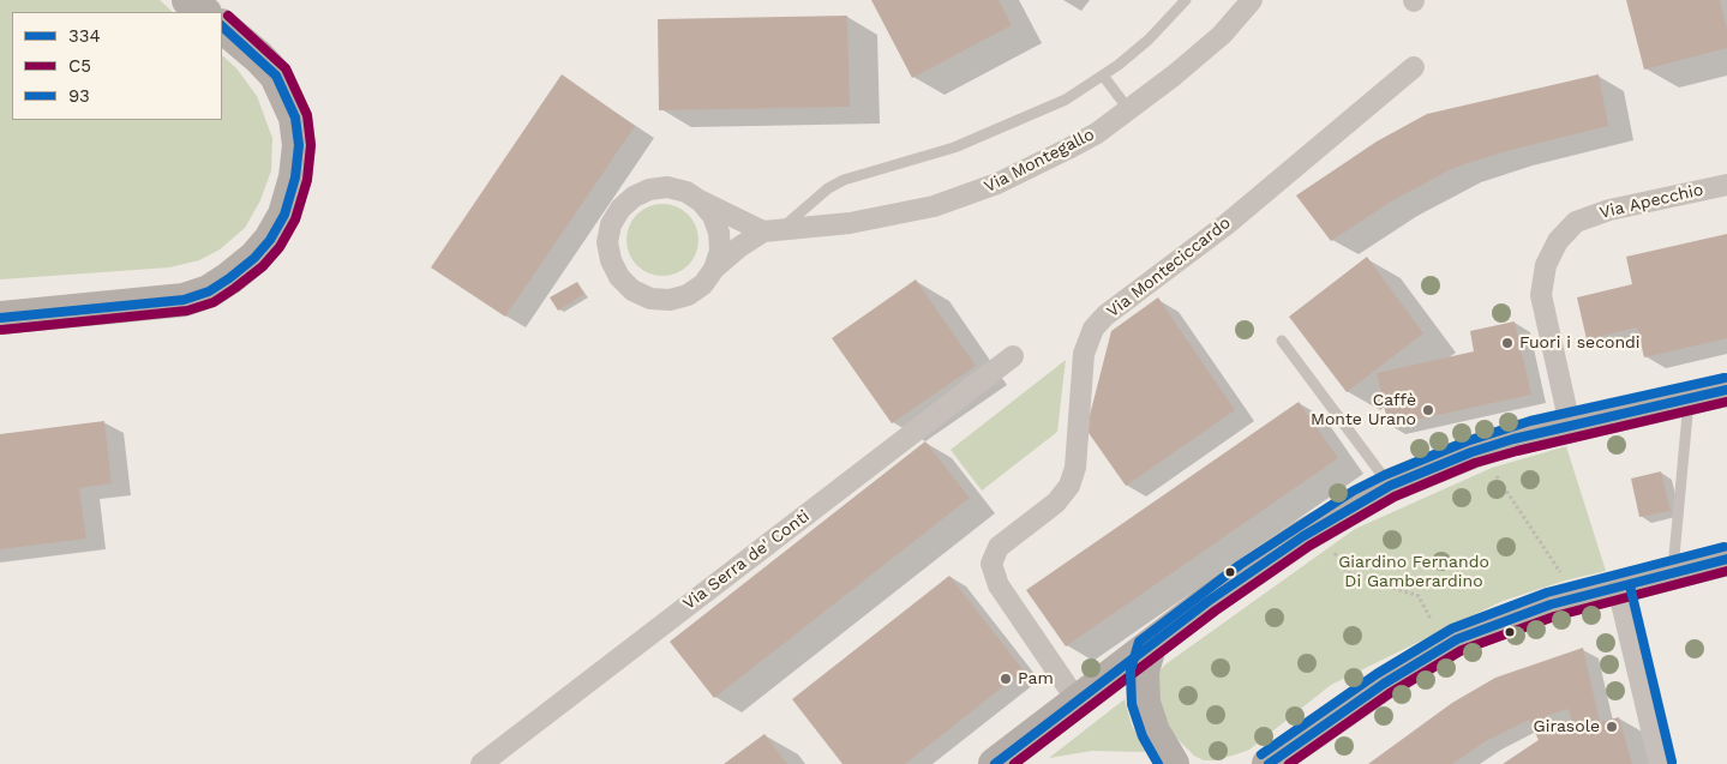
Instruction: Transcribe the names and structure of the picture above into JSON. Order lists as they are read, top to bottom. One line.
{"streets":{"street":["Via Montegallo","Via Apecchio","Via Monteciccardo","Via Serra de' Conti"]},"parks":["Giardino Fernando Di Gamberardino"],"places":["Fuori i secondi","Caffè Monte Urano","Pam","Girasole"],"lines":["transit line C5","transit line 334","transit line 93"],"legend":["334","C5","93"]}
